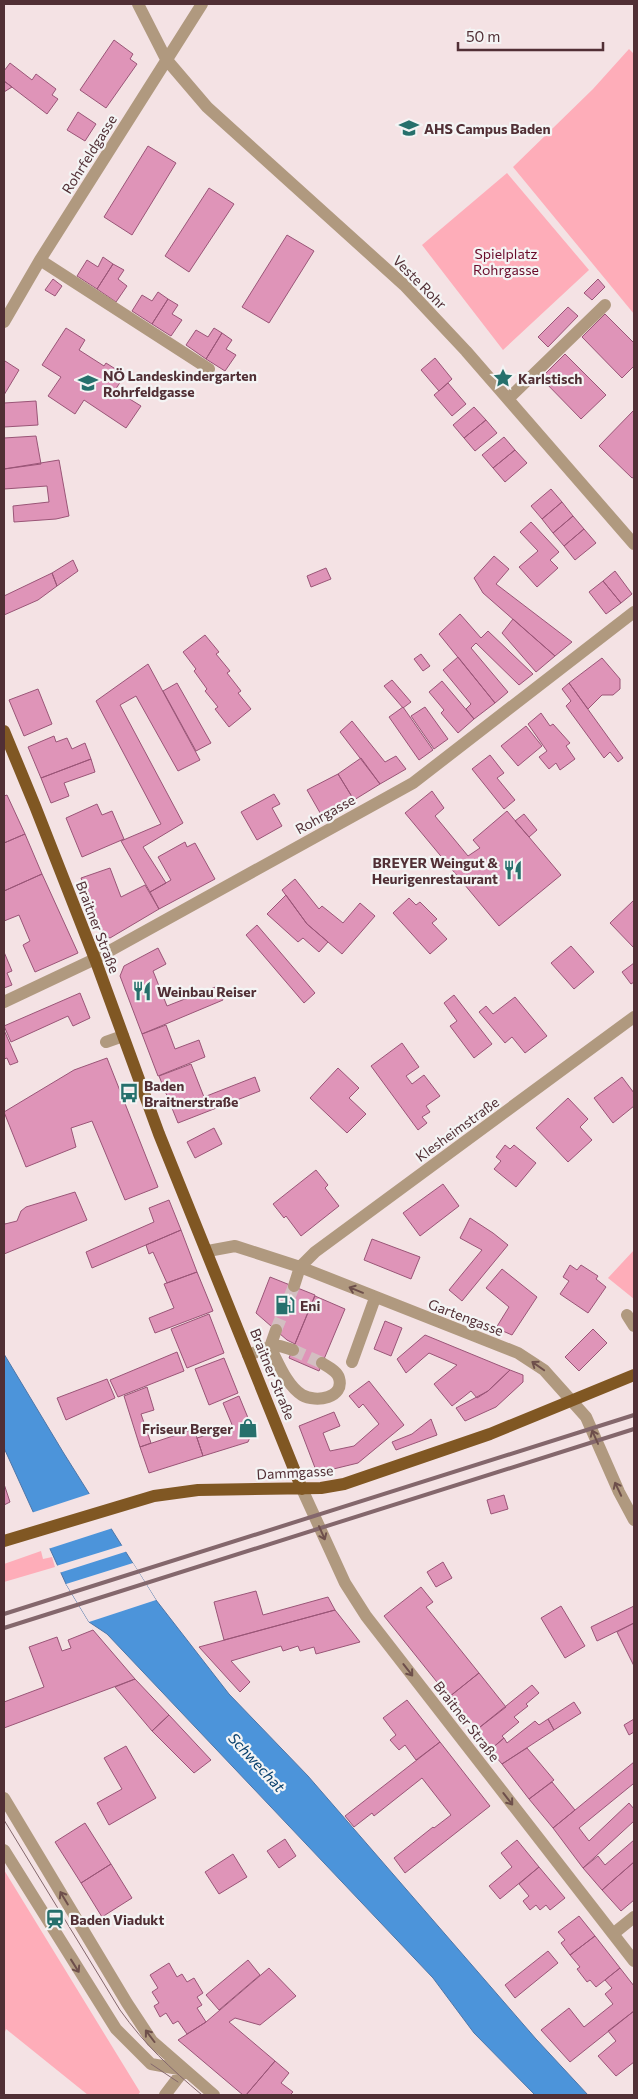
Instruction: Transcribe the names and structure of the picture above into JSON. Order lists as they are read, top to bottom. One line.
{"streets":{"main road":["Braitner Straße","Dammgasse"],"street":["Rohrfeldgasse","Veste Rohr","Rohrgasse","Klesheimstraße","Gartengasse"]},"crossings":[["Rohrfeldgasse","Veste Rohr"],["Rohrgasse","Braitner Straße"],["Braitner Straße","Gartengasse"],["Braitner Straße","Dammgasse"],["Klesheimstraße","Gartengasse"],["Gartengasse","Dammgasse"]],"one_way":["Braitner Straße","Gartengasse"],"water":["Schwechat"],"parks":["Spielplatz Rohrgasse"],"places":{"school or university":["AHS Campus Baden","NÖ Landeskindergarten Rohrfeldgasse"],"place":["Karlstisch"],"restaurant":["BREYER Weingut & Heurigenrestaurant","Weinbau Reiser"],"bus stop":["Baden Braitnerstraße"],"fuel station":["Eni"],"shop":["Friseur Berger"],"station":["Baden Viadukt"]},"scale_bar":"50 m"}
